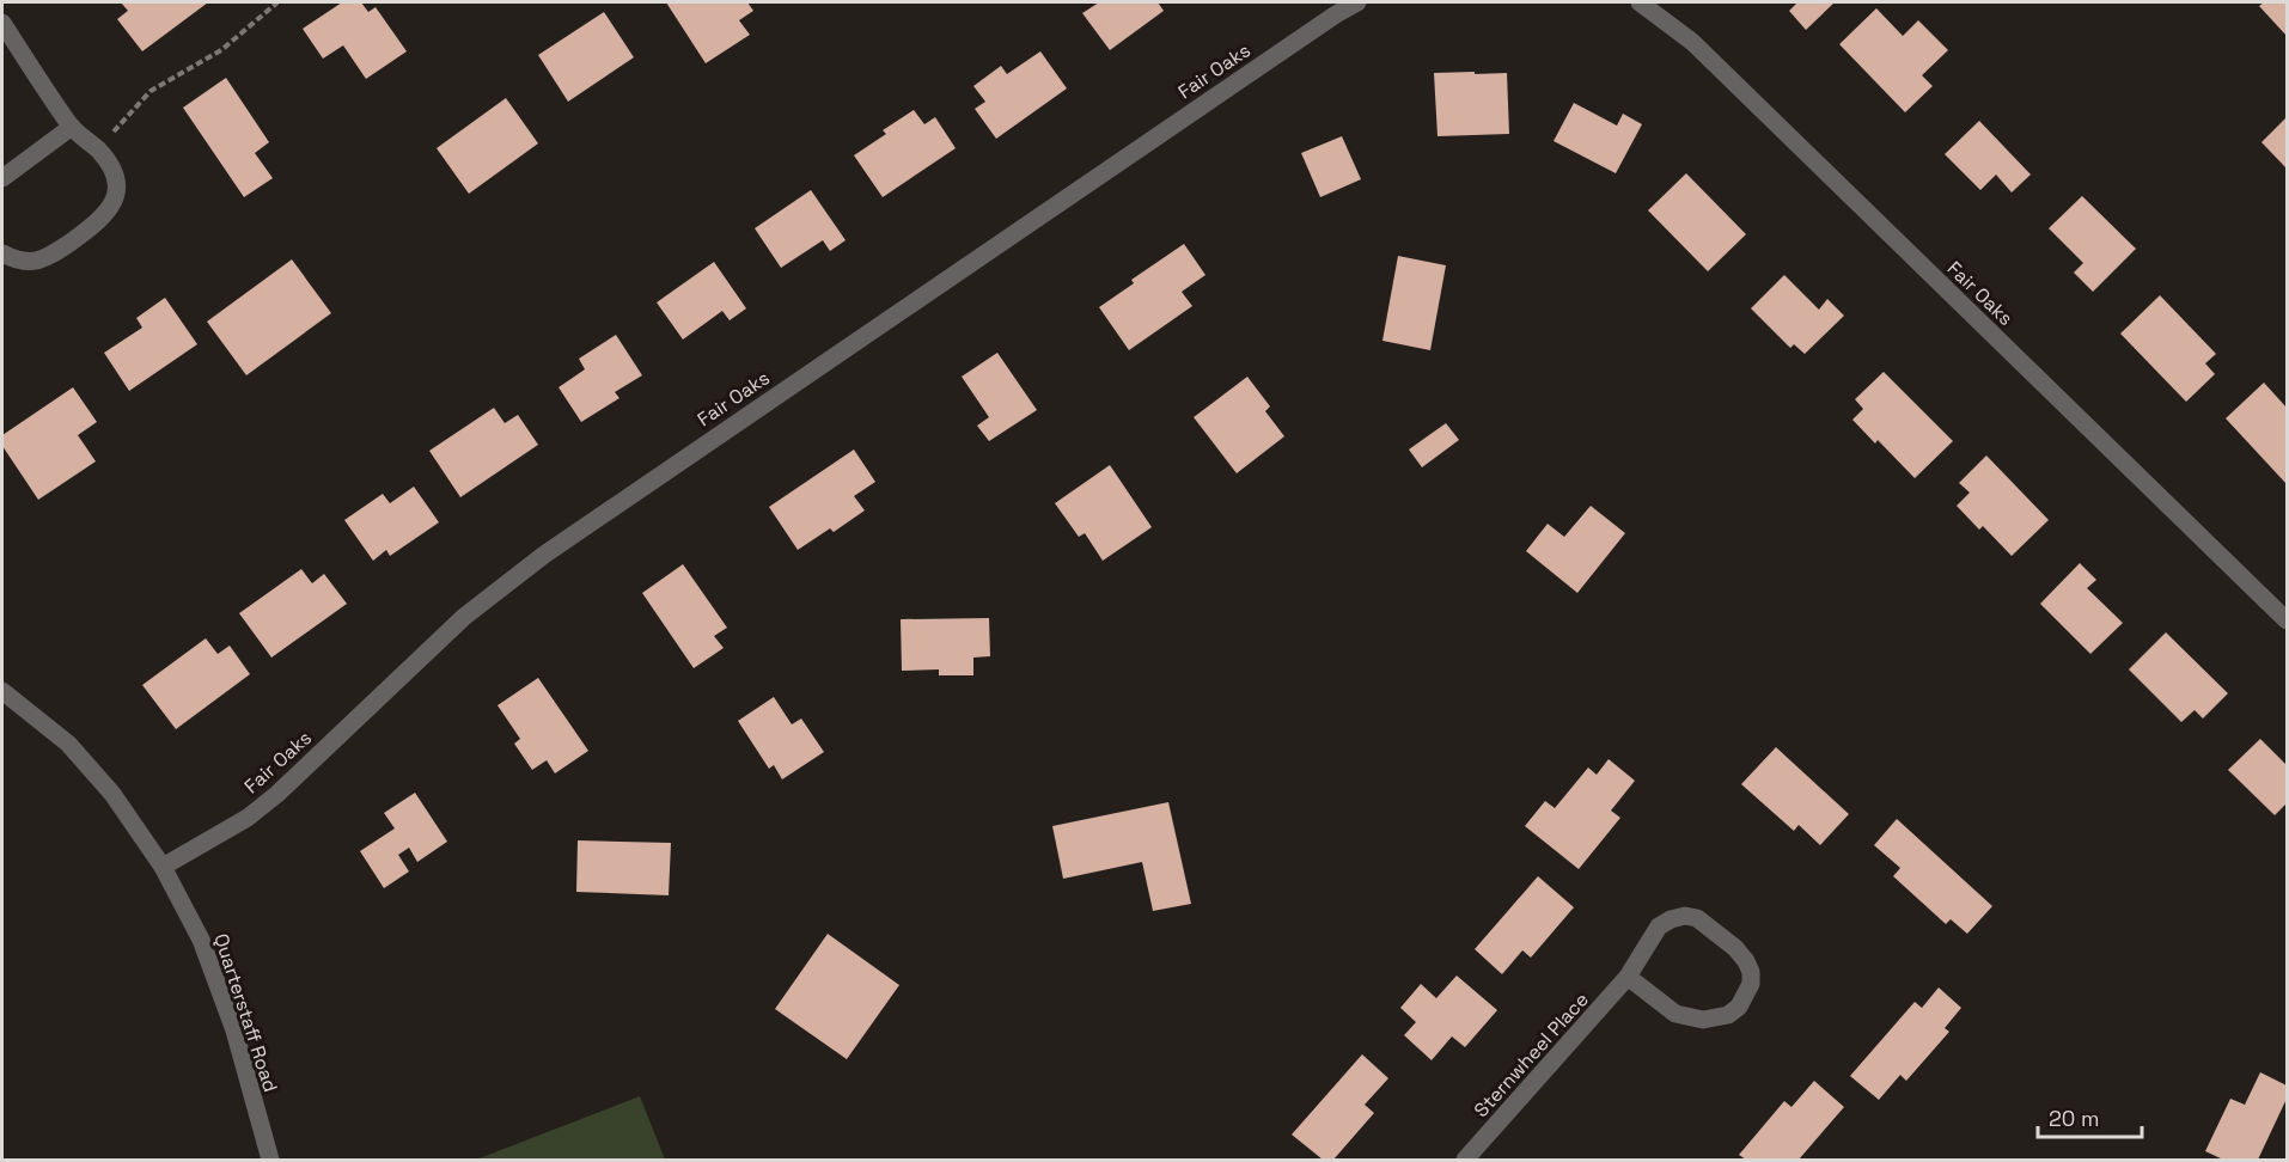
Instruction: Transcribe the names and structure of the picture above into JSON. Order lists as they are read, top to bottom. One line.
{"streets":{"street":["Fair Oaks","Quarterstaff Road","Sternwheel Place"]},"crossings":[["Fair Oaks","Quarterstaff Road"]],"scale_bar":"20 m"}
